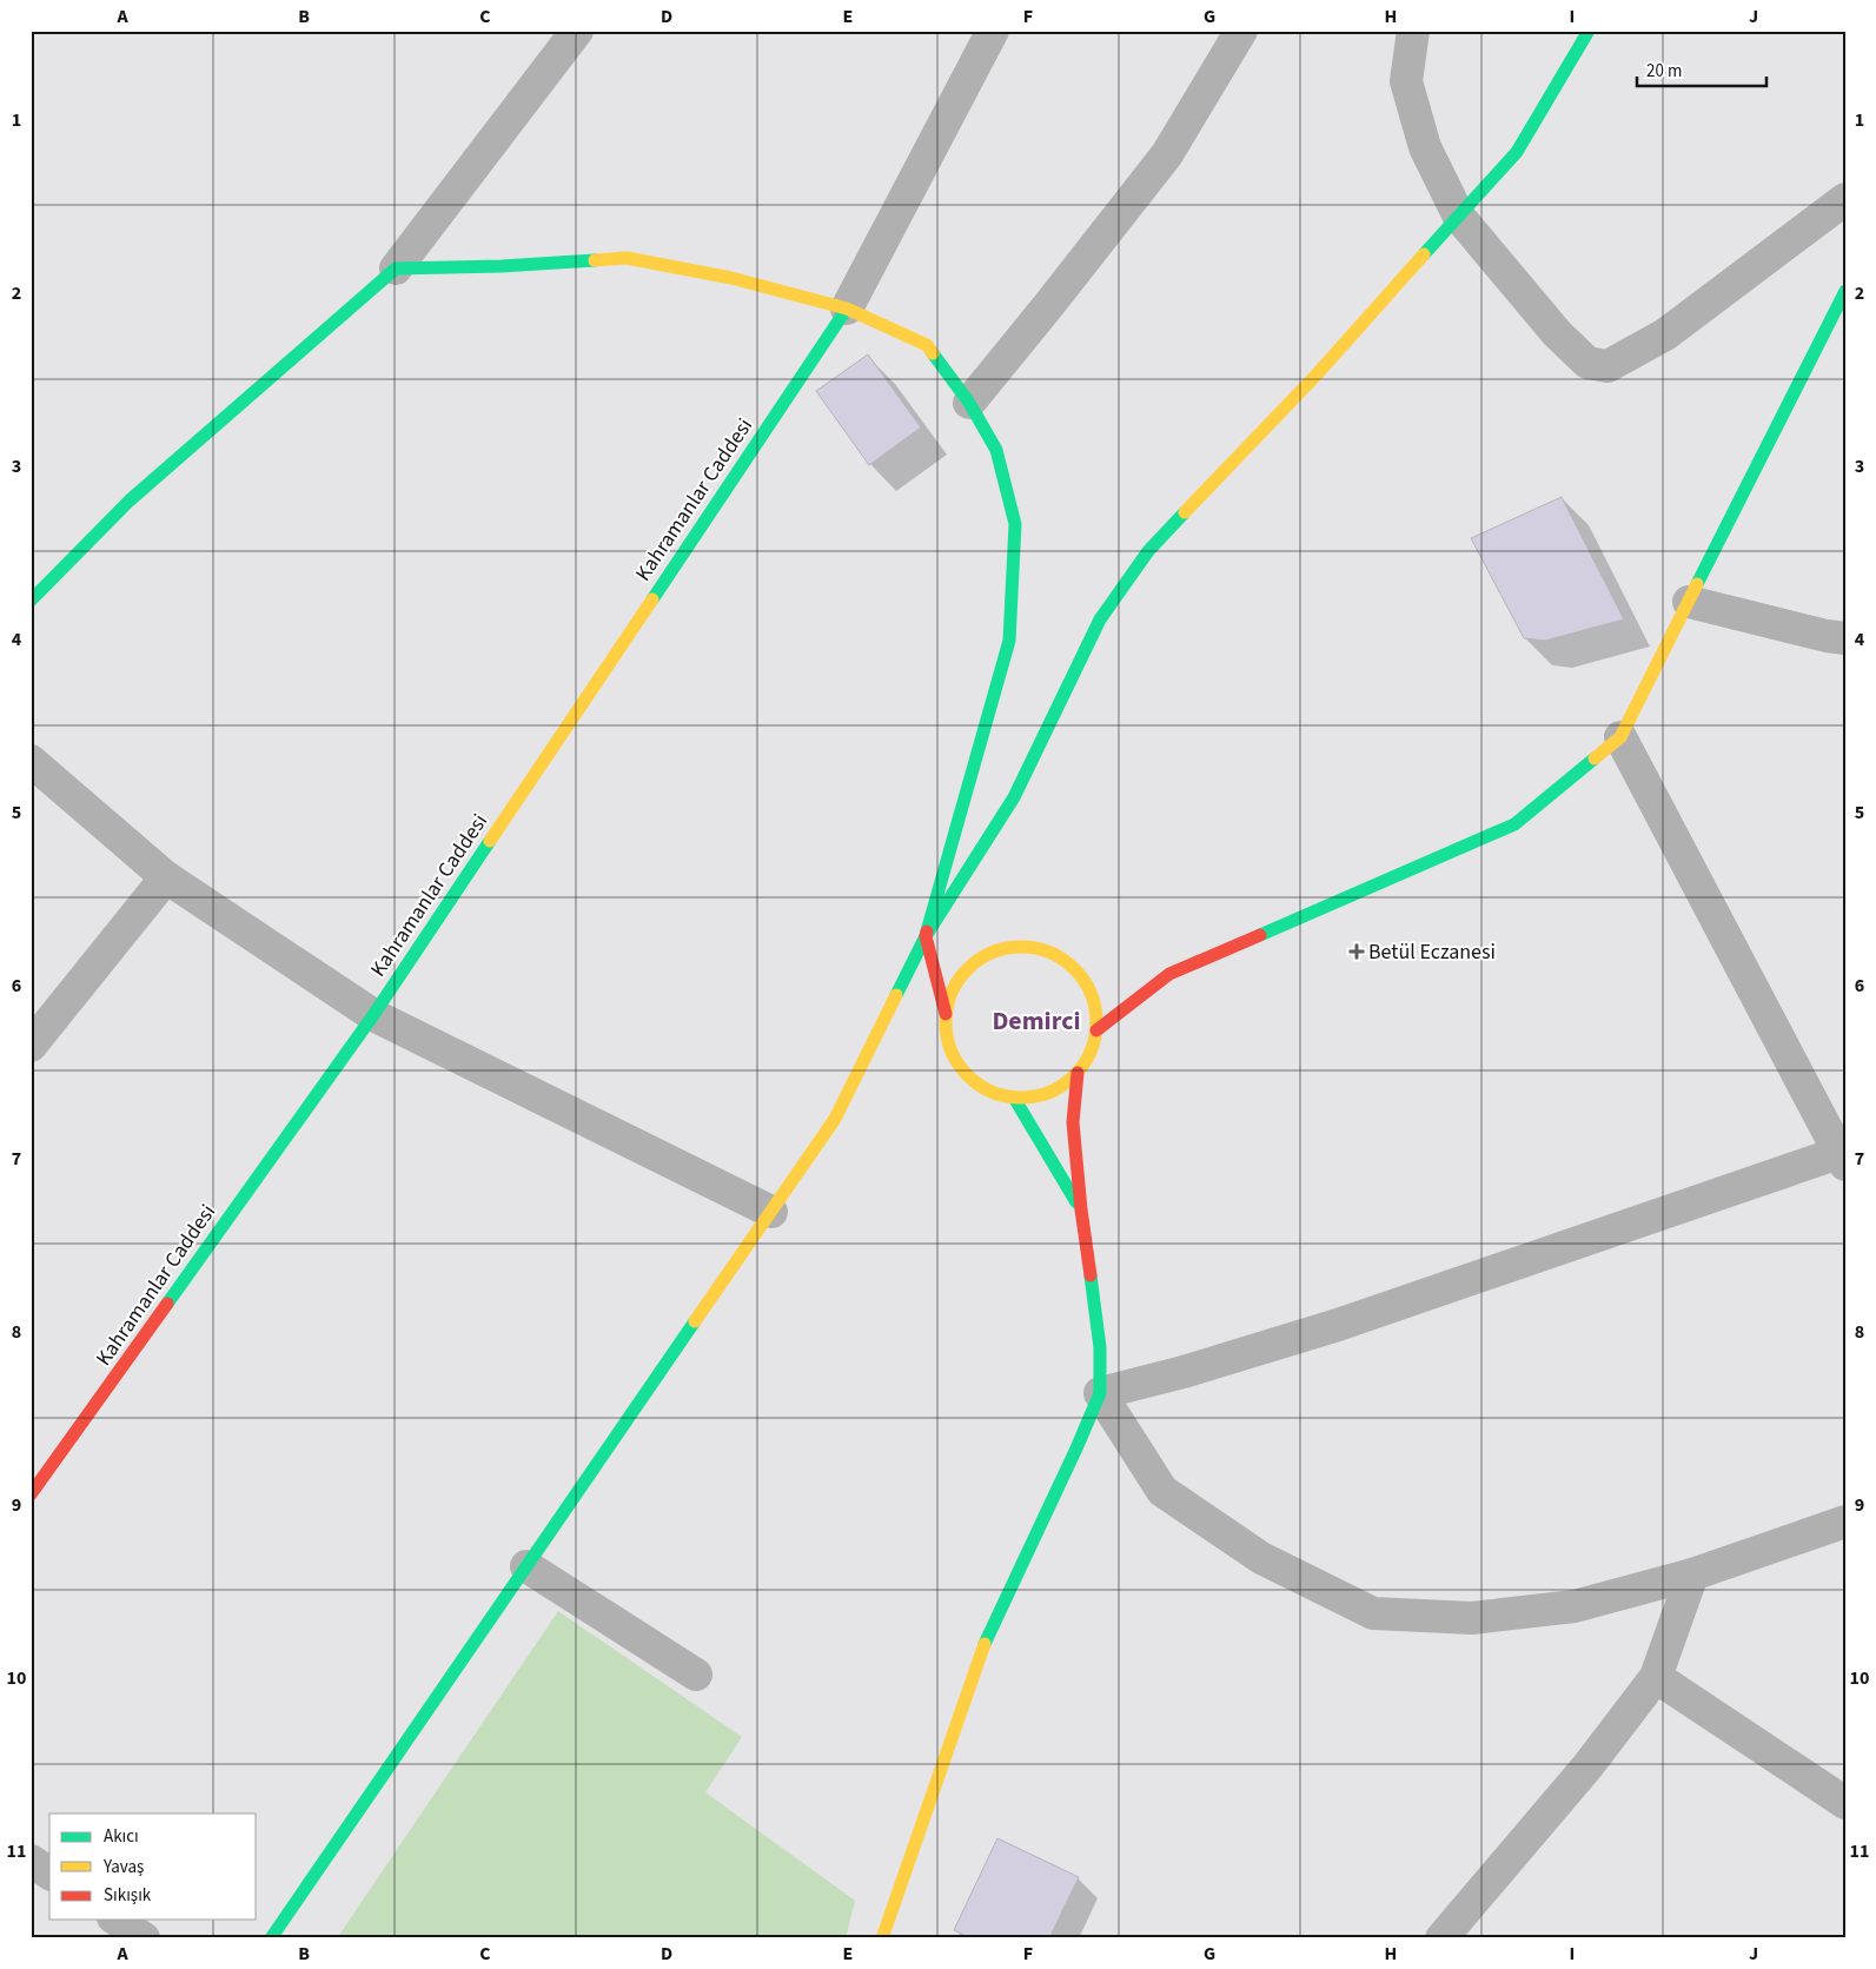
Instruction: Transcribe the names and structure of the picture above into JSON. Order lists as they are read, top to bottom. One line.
{"streets":{"street":["Kahramanlar Caddesi"]},"districts":["Demirci"],"places":{"health":["Betül Eczanesi"]},"legend":["Akıcı","Yavaş","Sıkışık"],"scale_bar":"20 m","grid":{"columns":["A","B","C","D","E","F","G","H","I","J"],"rows":["1","2","3","4","5","6","7","8","9","10","11"]}}
